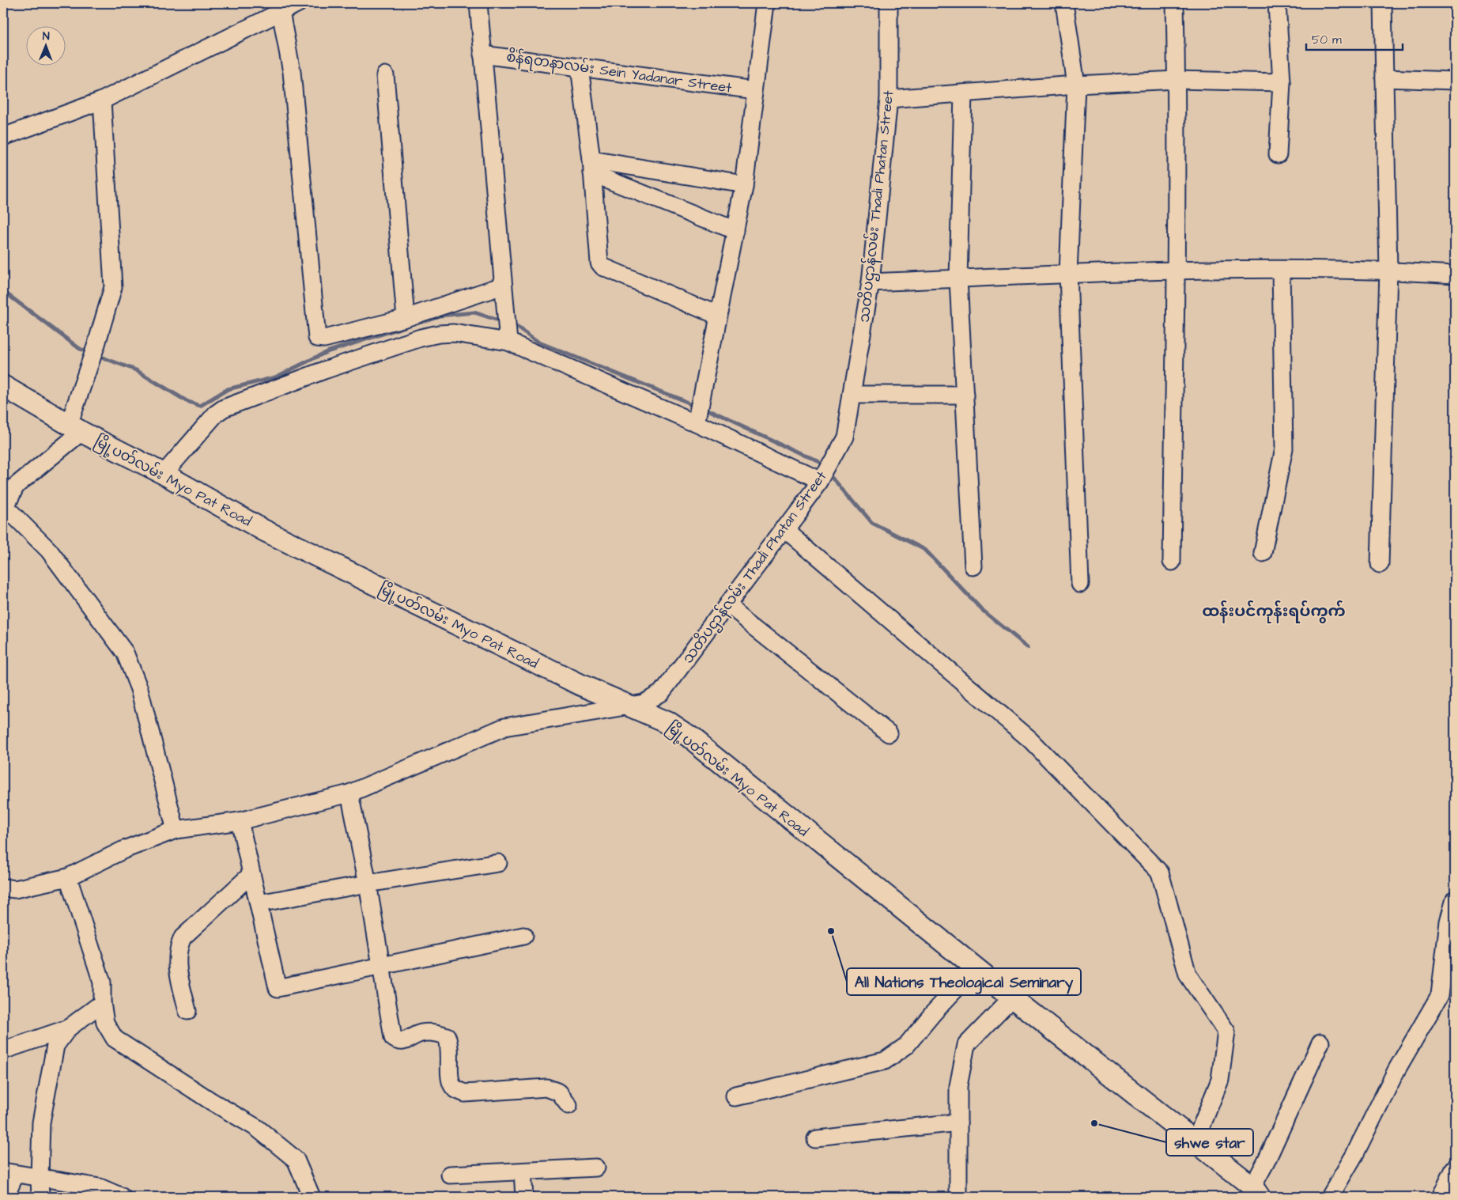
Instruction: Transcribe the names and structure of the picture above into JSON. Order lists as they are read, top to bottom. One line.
{"streets":{"main road":["မြို့ပတ်လမ်း Myo Pat Road"],"street":["စိန်ရတနာလမ်း Sein Yadanar Street","သတိပဌာန်လမ်း Thadi Phatan Street"]},"crossings":[["သတိပဌာန်လမ်း Thadi Phatan Street","မြို့ပတ်လမ်း Myo Pat Road"]],"districts":["ထန်းပင်ကုန်းရပ်ကွက်"],"places":["All Nations Theological Seminary","shwe star"],"scale_bar":"50 m","north":"top"}
